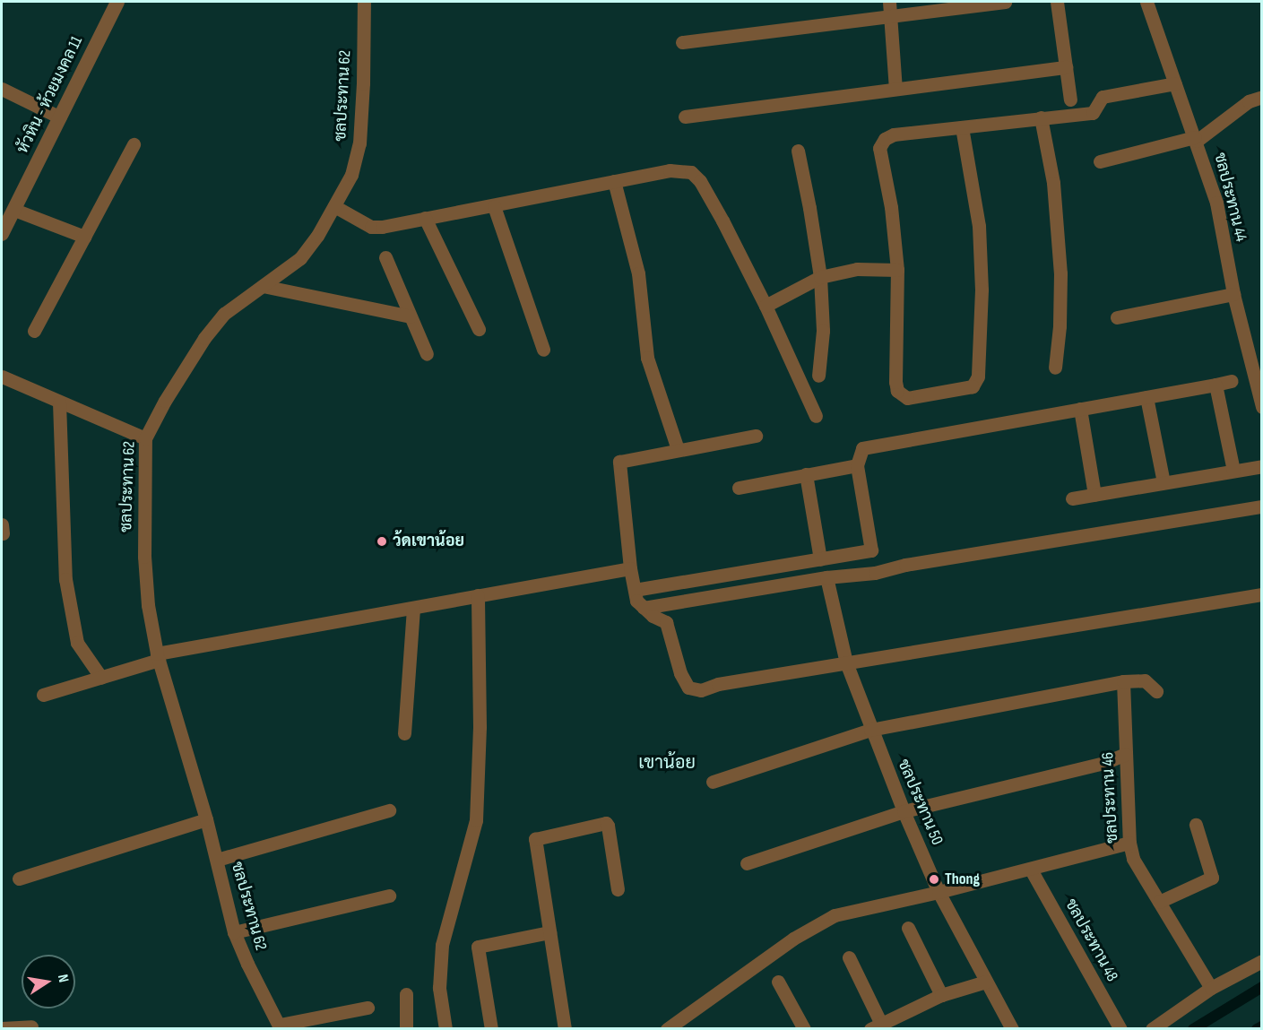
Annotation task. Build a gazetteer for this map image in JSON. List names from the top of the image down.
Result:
{
  "streets": {
    "street": [
      "หัวหิน - ห้วยมงคล 11",
      "ชลประทาน 62",
      "ชลประทาน 44",
      "ชลประทาน 46",
      "ชลประทาน 50",
      "ชลประทาน 48"
    ]
  },
  "districts": ["เขาน้อย"],
  "places": ["ว้ดเขาน้อย", "Thong"],
  "north": "right"
}
